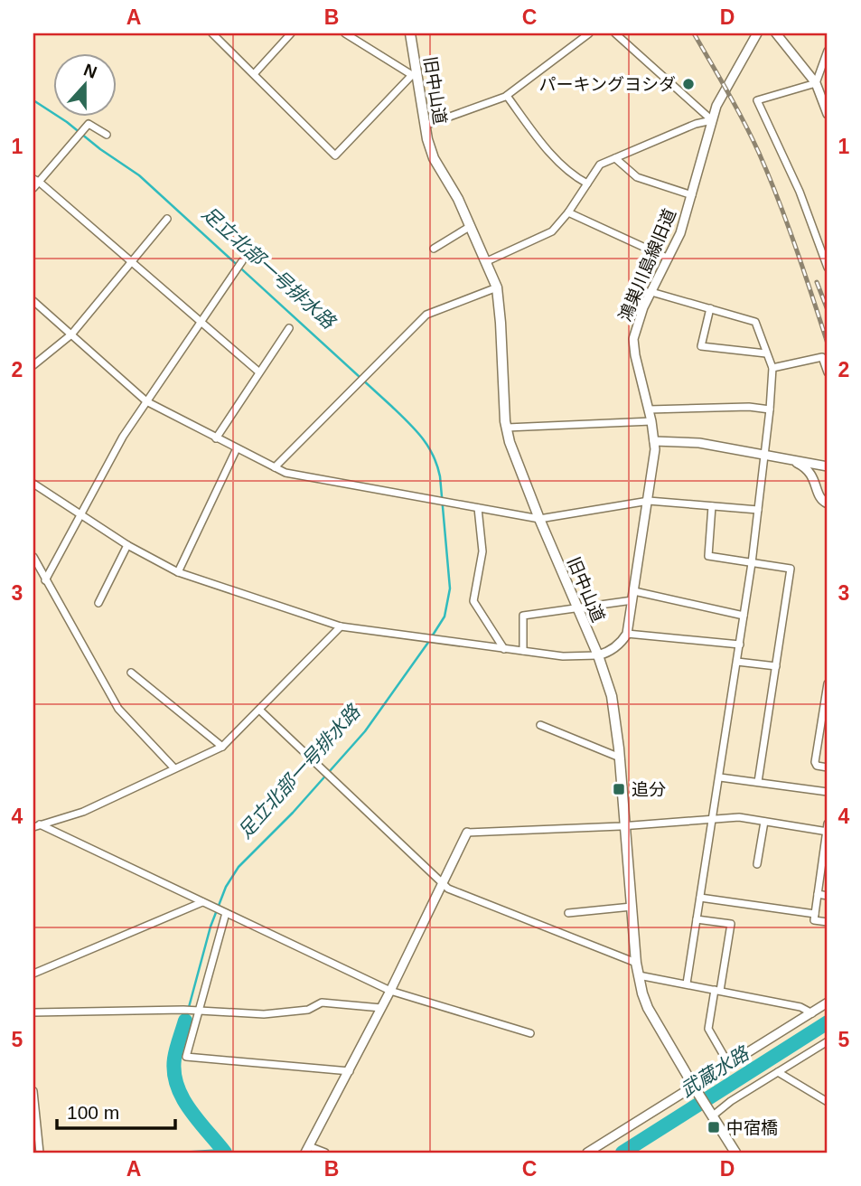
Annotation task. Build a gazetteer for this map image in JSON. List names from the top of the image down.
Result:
{
  "streets": {
    "main road": ["旧中山道"],
    "street": ["鴻巣川島線旧道"]
  },
  "water": ["足立北部一号排水路", "武蔵水路"],
  "places": {
    "other": ["パーキングヨシダ"],
    "transit": ["追分", "中宿橋"]
  },
  "scale_bar": "100 m",
  "north": "top",
  "grid": {
    "columns": [
      "A",
      "B",
      "C",
      "D"
    ],
    "rows": [
      "1",
      "2",
      "3",
      "4",
      "5"
    ]
  }
}
